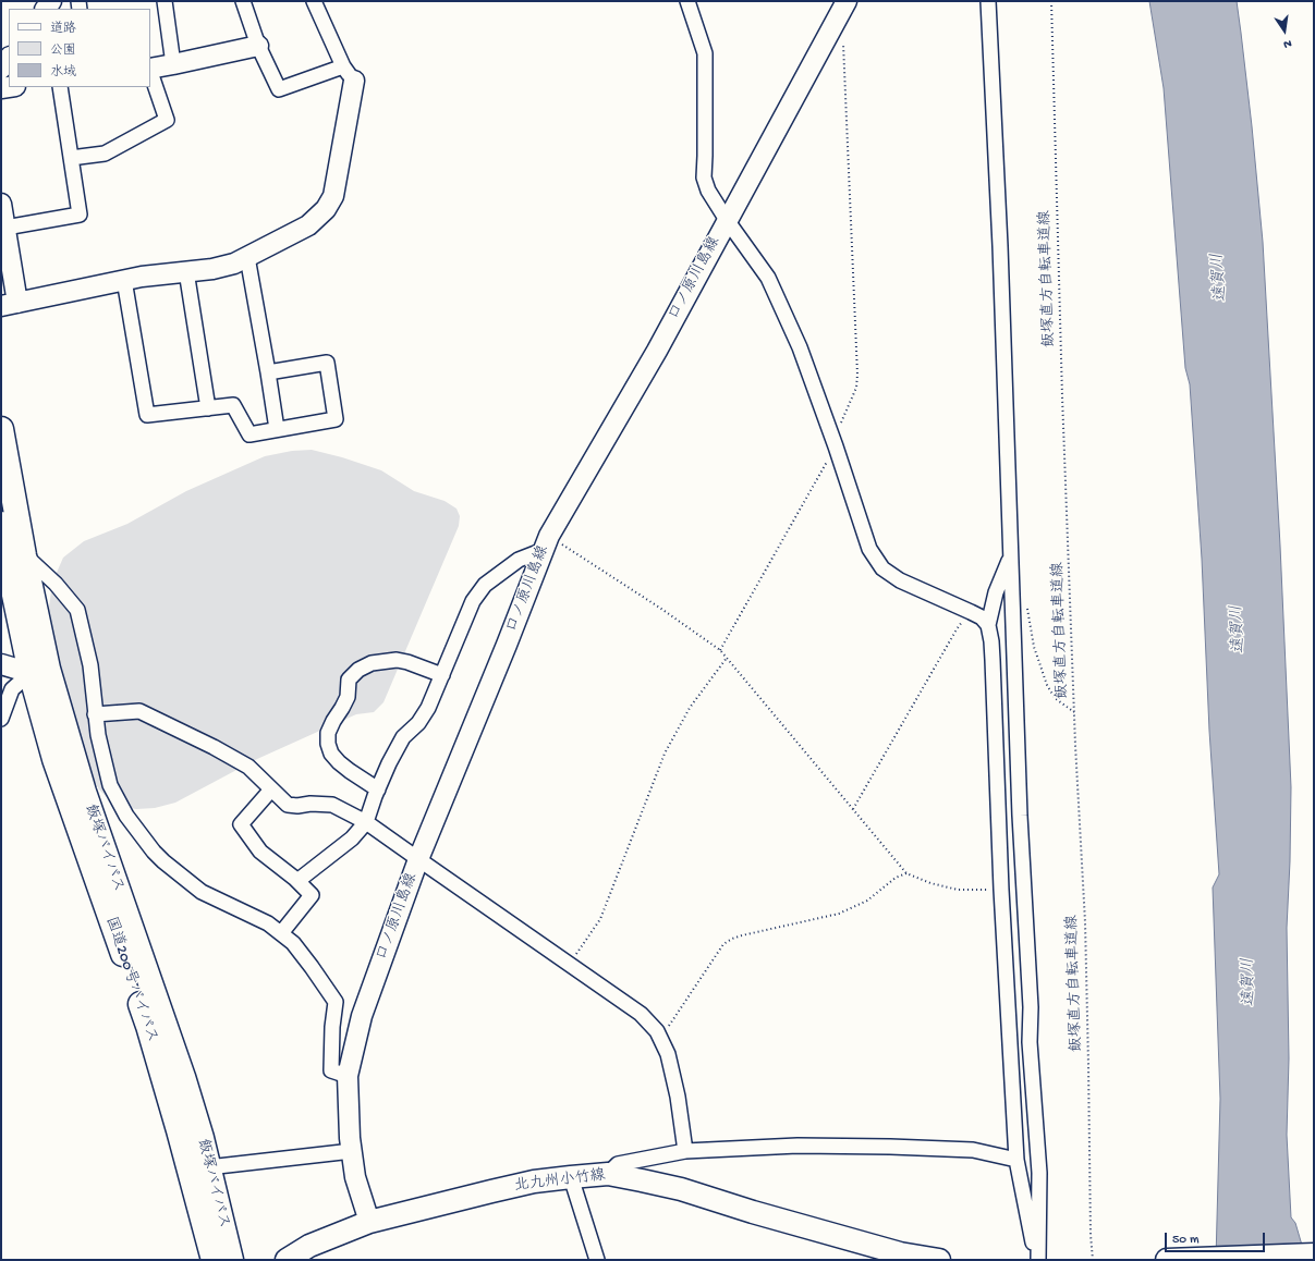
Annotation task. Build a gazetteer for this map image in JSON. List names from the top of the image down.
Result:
{
  "streets": {
    "highway": ["飯塚バイパス", "国道200号バイパス"],
    "main road": ["口ノ原川島線", "北九州小竹線"],
    "path": ["飯塚直方自転車道線"]
  },
  "crossings": [
    ["口ノ原川島線", "北九州小竹線"],
    ["飯塚バイパス", "国道200号バイパス"]
  ],
  "water": ["遠賀川"],
  "legend": ["道路", "公園", "水域"],
  "scale_bar": "50 m",
  "north": "bottom"
}
